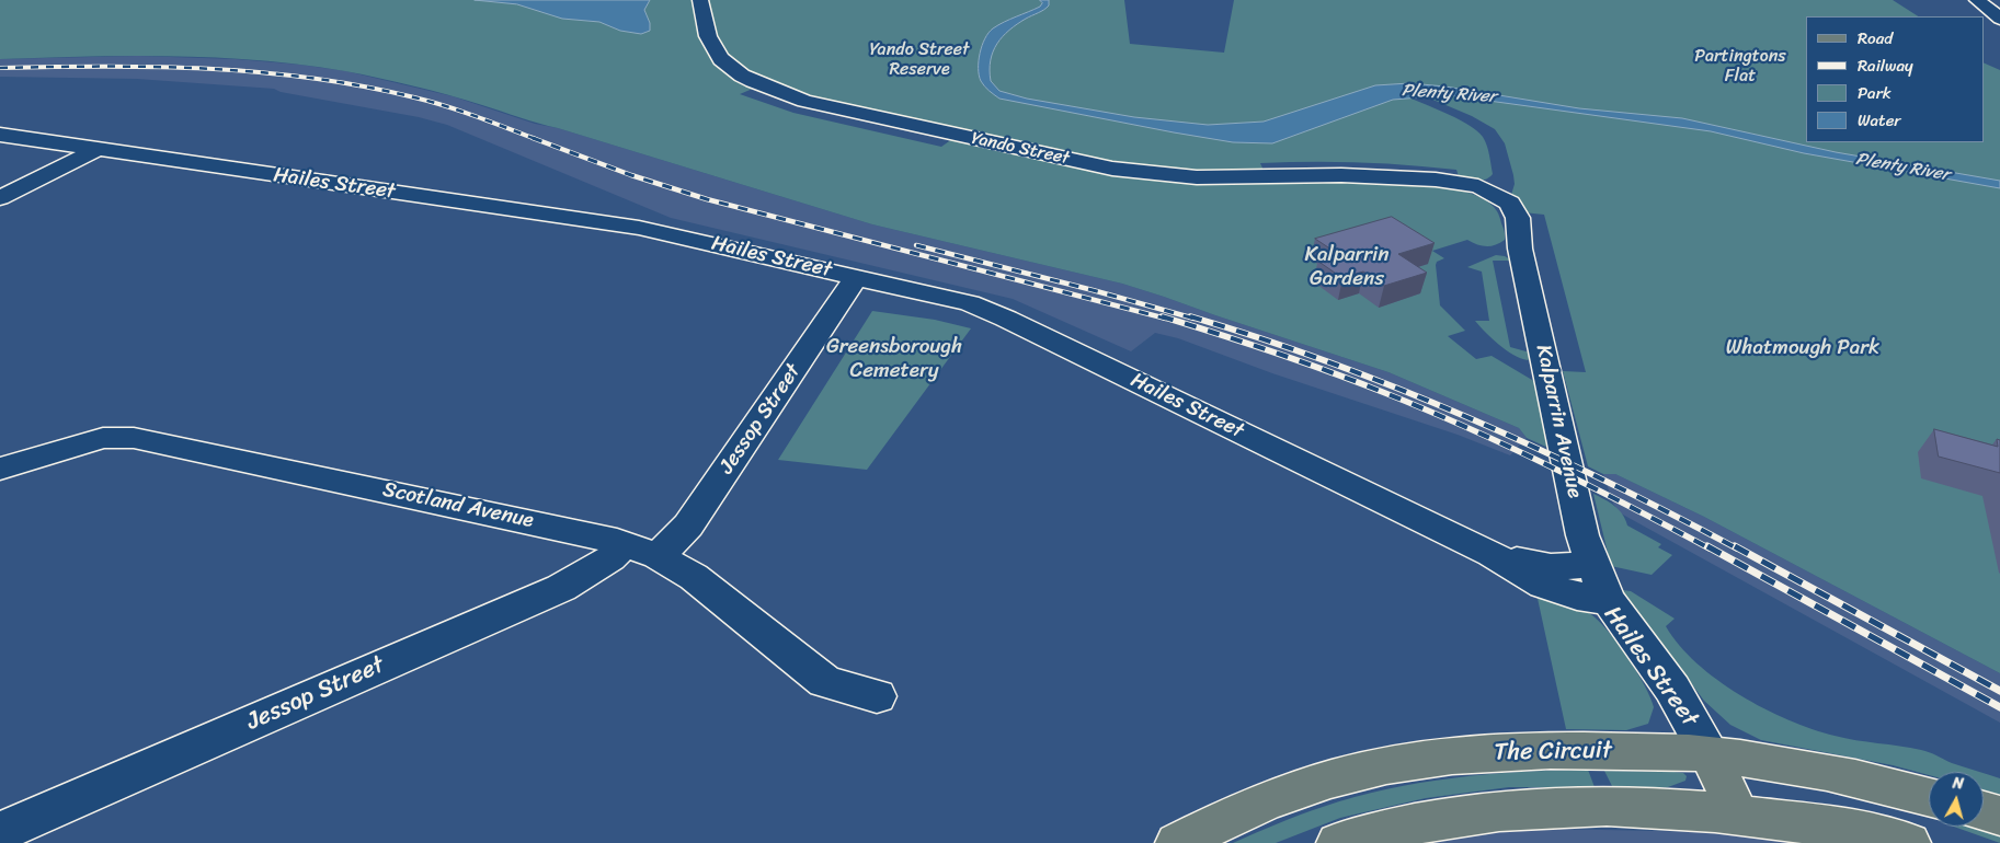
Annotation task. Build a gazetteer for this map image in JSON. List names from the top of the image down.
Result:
{
  "streets": {
    "main road": ["The Circuit"],
    "street": [
      "Yando Street",
      "Hailes Street",
      "Jessop Street",
      "Kalparrin Avenue",
      "Scotland Avenue"
    ]
  },
  "crossings": [
    ["Yando Street", "Kalparrin Avenue"],
    ["Hailes Street", "Jessop Street"],
    ["Hailes Street", "Kalparrin Avenue"],
    ["Hailes Street", "The Circuit"],
    ["Jessop Street", "Scotland Avenue"]
  ],
  "water": ["Plenty River"],
  "parks": [
    "Yando Street Reserve",
    "Partingtons Flat",
    "Kalparrin Gardens",
    "Greensborough Cemetery",
    "Whatmough Park"
  ],
  "legend": [
    "Road",
    "Railway",
    "Park",
    "Water"
  ],
  "north": "top"
}
